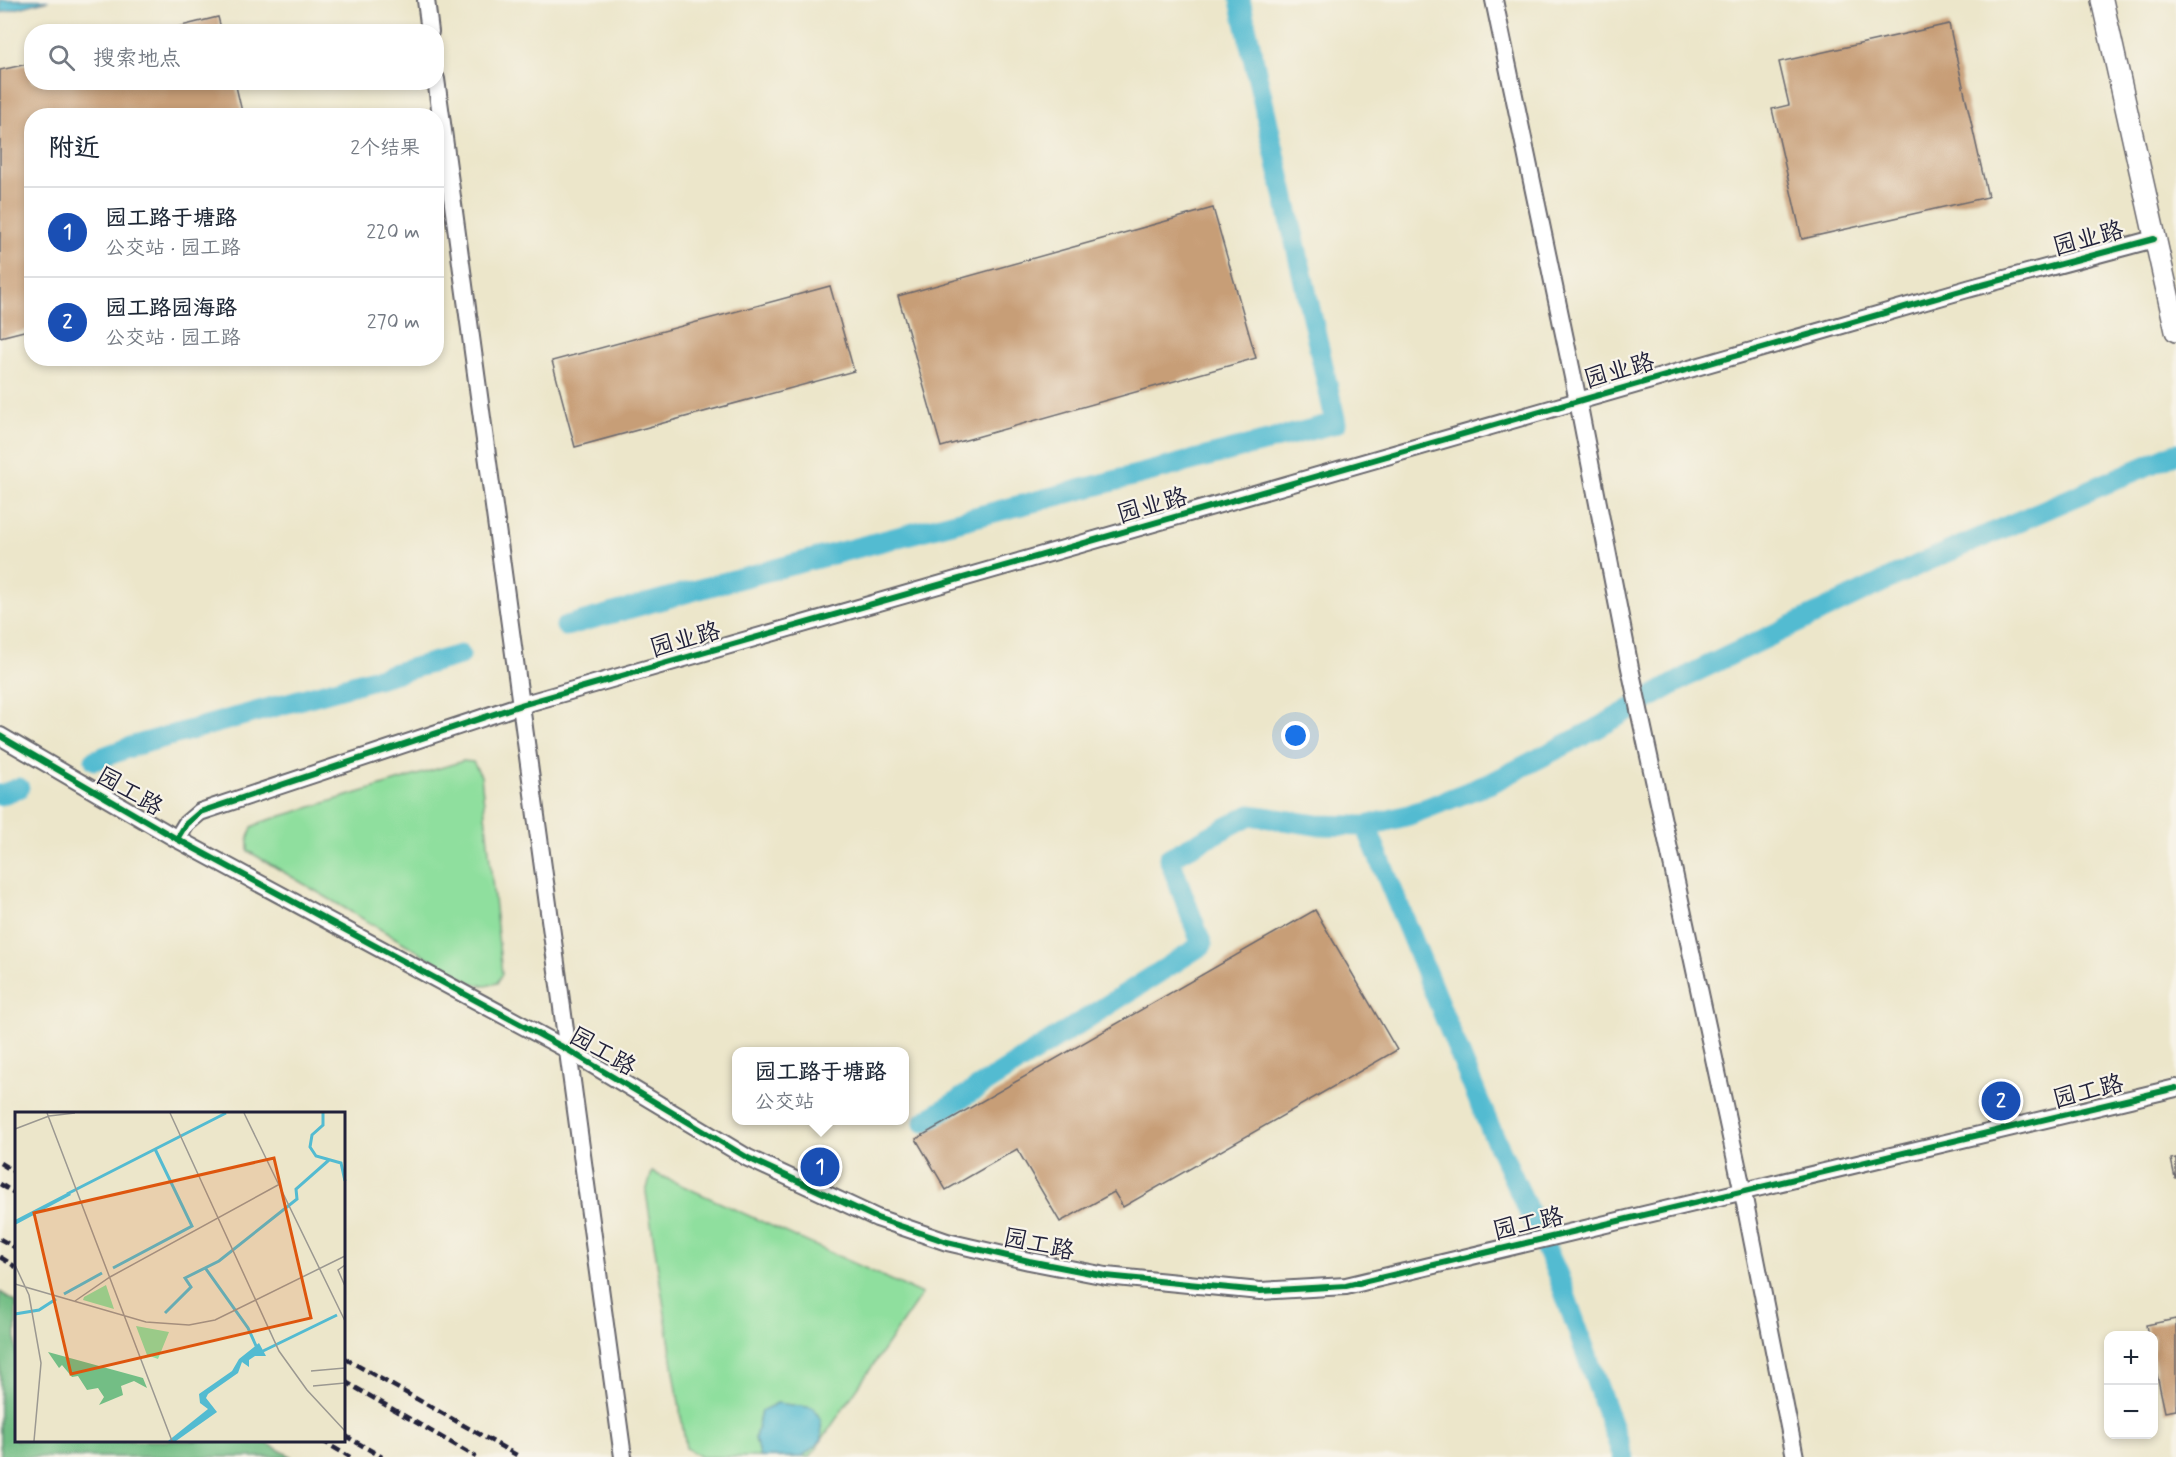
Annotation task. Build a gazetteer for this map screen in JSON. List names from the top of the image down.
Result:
{
  "streets": {
    "street": ["园业路", "园工路"]
  },
  "crossings": [
    ["园业路", "园工路"]
  ],
  "page": {
    "search": "搜索地点",
    "heading": ["附近", "2个结果"],
    "list": [
      {
        "mark": "1",
        "name": "园工路于塘路",
        "note": "公交站 · 园工路",
        "value": "220 m"
      },
      {
        "mark": "2",
        "name": "园工路园海路",
        "note": "公交站 · 园工路",
        "value": "270 m"
      }
    ],
    "popup": ["园工路于塘路", "公交站"],
    "pins": ["2", "1"],
    "map_buttons": ["+", "−"]
  }
}
